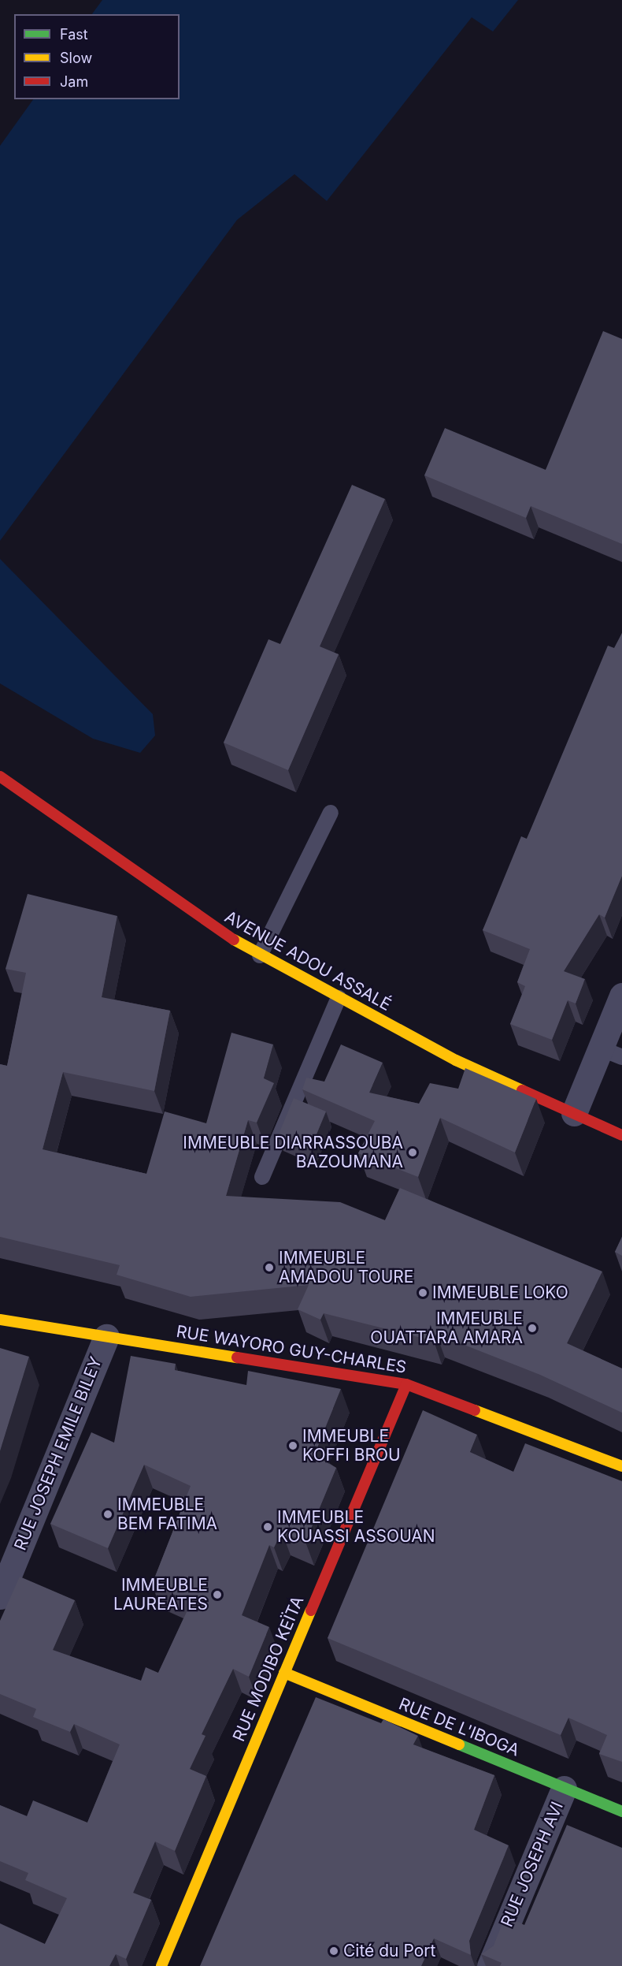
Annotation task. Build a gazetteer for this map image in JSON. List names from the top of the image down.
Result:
{
  "streets": {
    "street": [
      "AVENUE ADOU ASSALÉ",
      "RUE WAYORO GUY-CHARLES",
      "RUE JOSEPH EMILE BILEY",
      "RUE MODIBO KEÏTA",
      "RUE DE L'IBOGA",
      "RUE JOSEPH AVI"
    ]
  },
  "crossings": [
    ["RUE WAYORO GUY-CHARLES", "RUE JOSEPH EMILE BILEY"],
    ["RUE WAYORO GUY-CHARLES", "RUE MODIBO KEÏTA"],
    ["RUE MODIBO KEÏTA", "RUE DE L'IBOGA"],
    ["RUE DE L'IBOGA", "RUE JOSEPH AVI"]
  ],
  "places": [
    "IMMEUBLE DIARRASSOUBA BAZOUMANA",
    "IMMEUBLE AMADOU TOURE",
    "IMMEUBLE LOKO",
    "IMMEUBLE OUATTARA AMARA",
    "IMMEUBLE KOFFI BROU",
    "IMMEUBLE BEM FATIMA",
    "IMMEUBLE KOUASSI ASSOUAN",
    "IMMEUBLE LAUREATES",
    "Cité du Port"
  ],
  "legend": ["Fast", "Slow", "Jam"]
}
